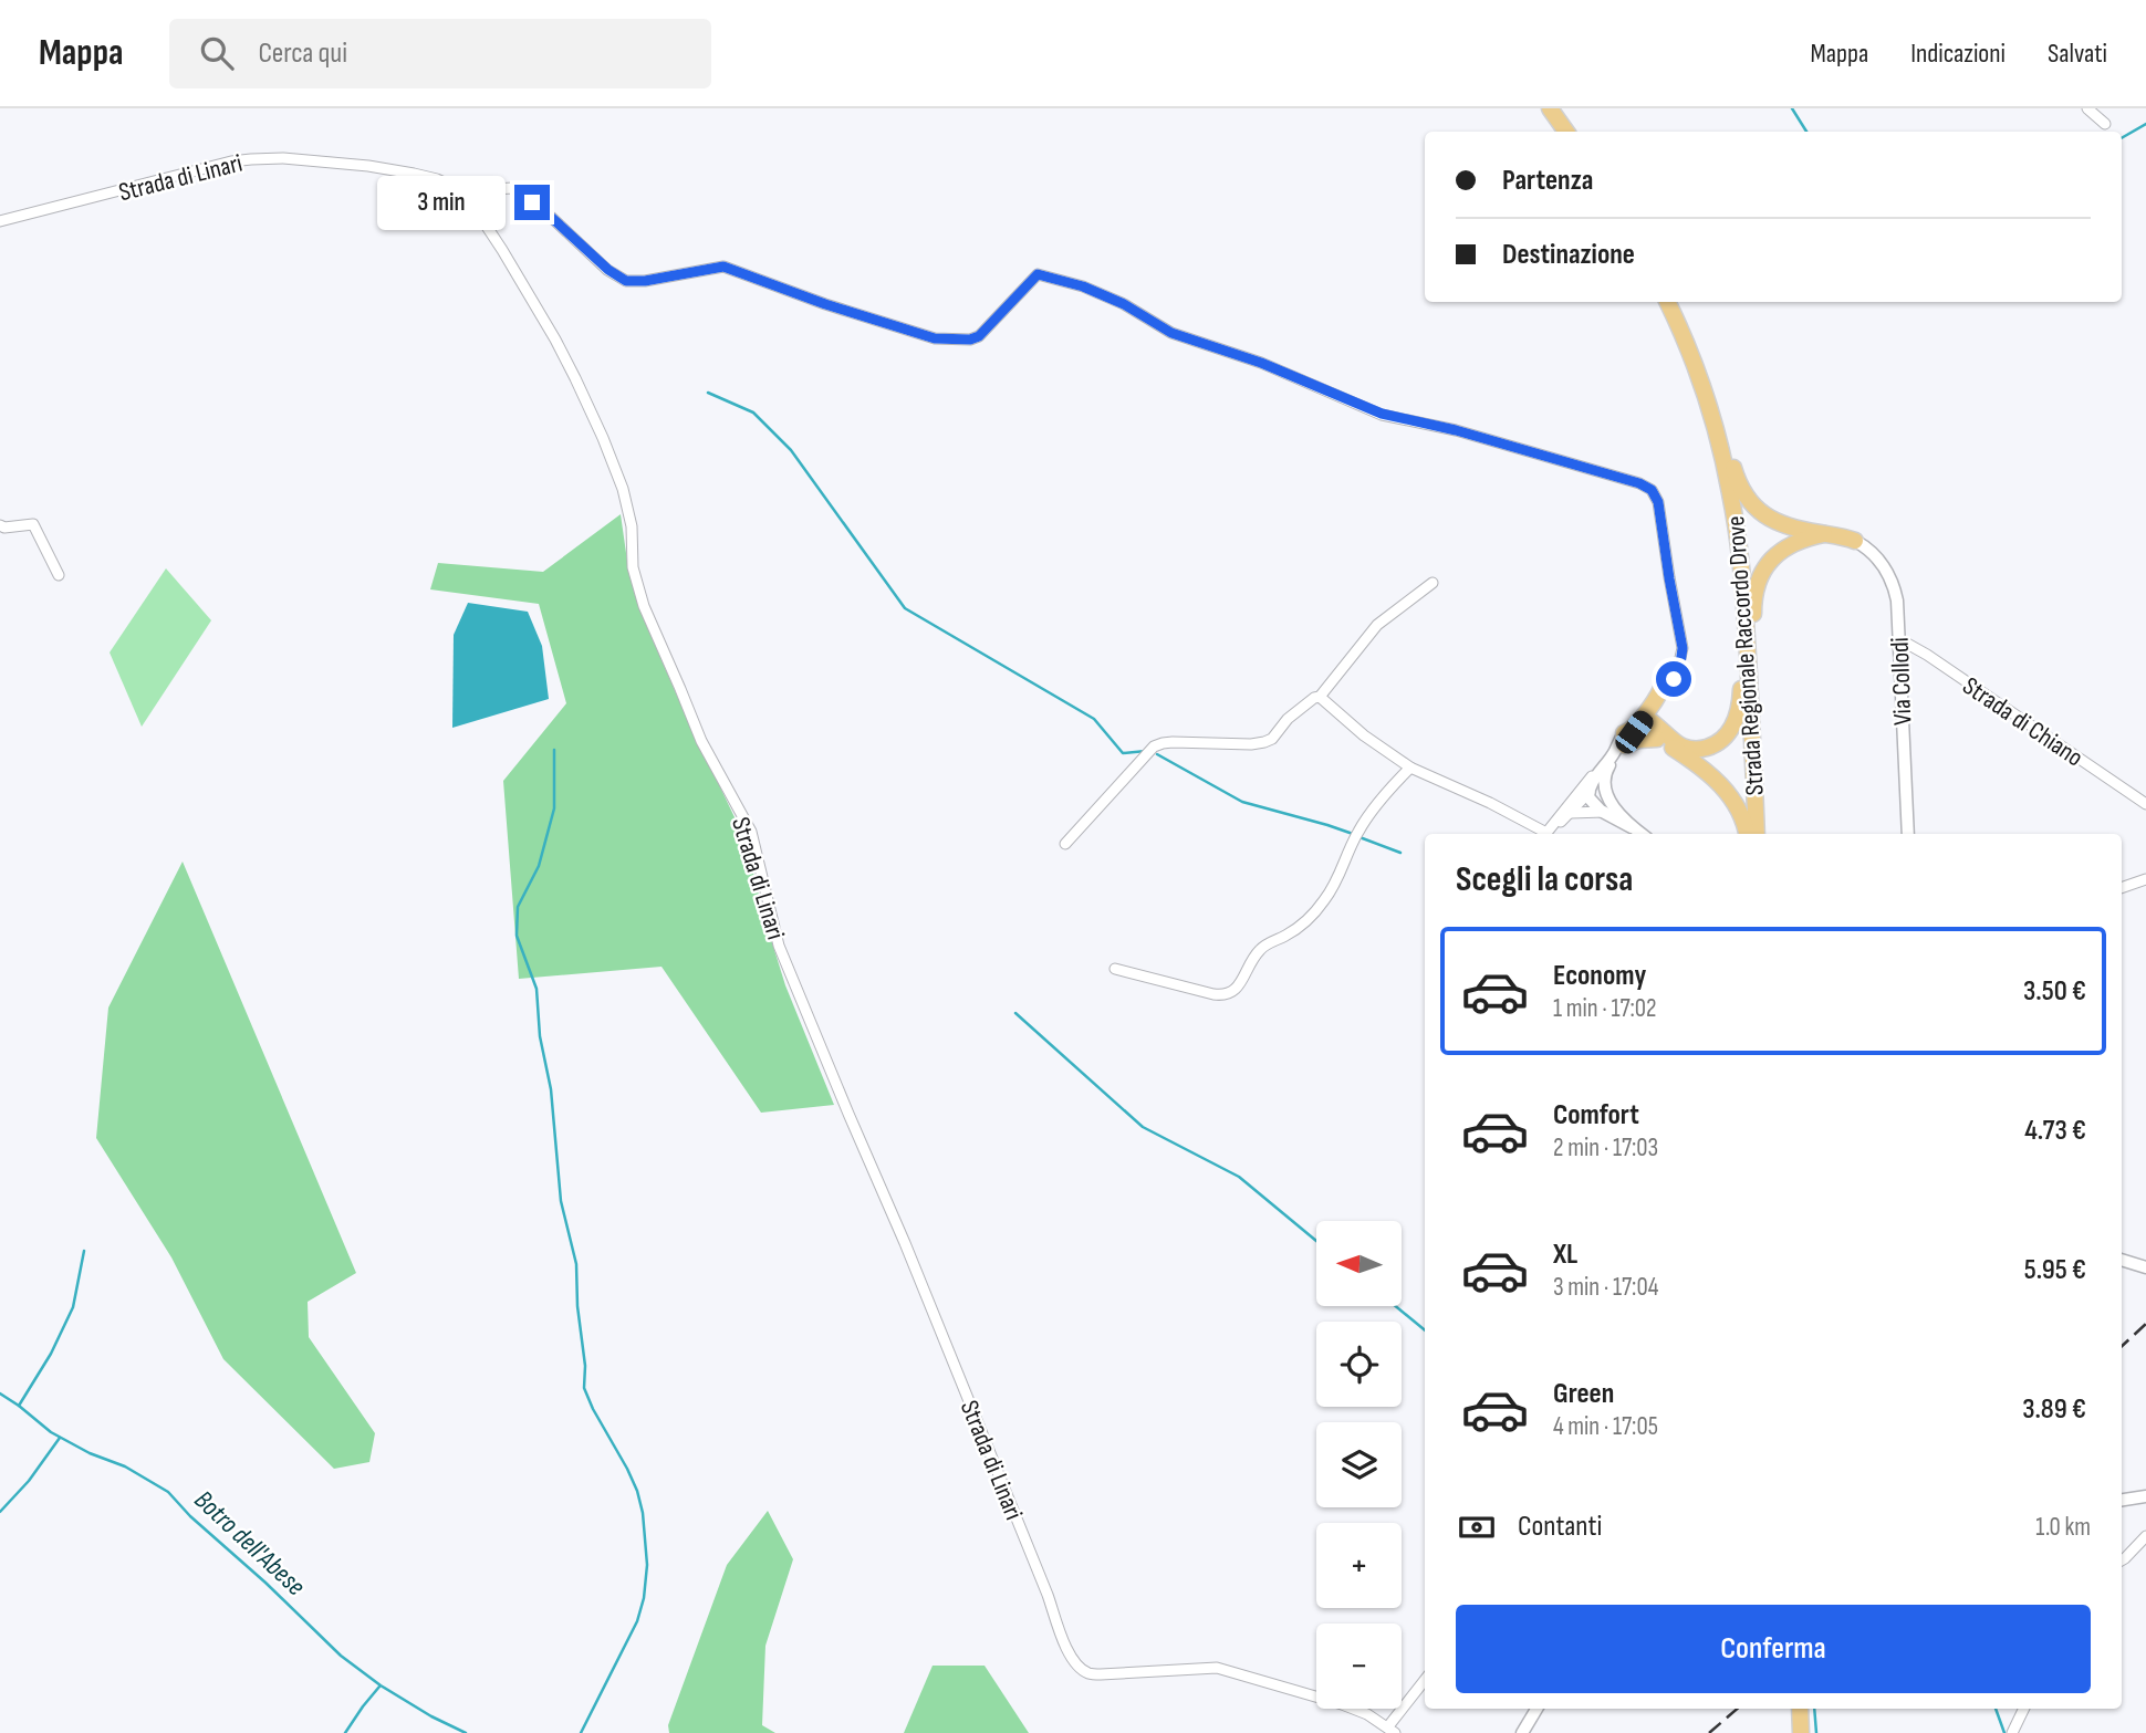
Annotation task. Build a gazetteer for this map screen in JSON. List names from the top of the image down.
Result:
{
  "streets": {
    "main road": ["Strada Regionale Raccordo Drove"],
    "street": ["Strada di Linari", "Via Collodi", "Strada di Chiano"]
  },
  "crossings": [
    ["Via Collodi", "Strada di Chiano"]
  ],
  "water": ["Botro dell'Abese"],
  "north": "left",
  "page": {
    "header": "Mappa",
    "search": "Cerca qui",
    "nav": ["Mappa", "Indicazioni", "Salvati"],
    "banner": ["Partenza", "Destinazione"],
    "bubble": "3 min",
    "heading": "Scegli la corsa",
    "list": [
      {
        "name": "Economy",
        "note": "1 min · 17:02",
        "value": "3.50 €"
      },
      {
        "name": "Comfort",
        "note": "2 min · 17:03",
        "value": "4.73 €"
      },
      {
        "name": "XL",
        "note": "3 min · 17:04",
        "value": "5.95 €"
      },
      {
        "name": "Green",
        "note": "4 min · 17:05",
        "value": "3.89 €"
      }
    ],
    "map_buttons": ["+", "−"],
    "pay": ["Contanti", "1.0 km"],
    "buttons": "Conferma"
  }
}
